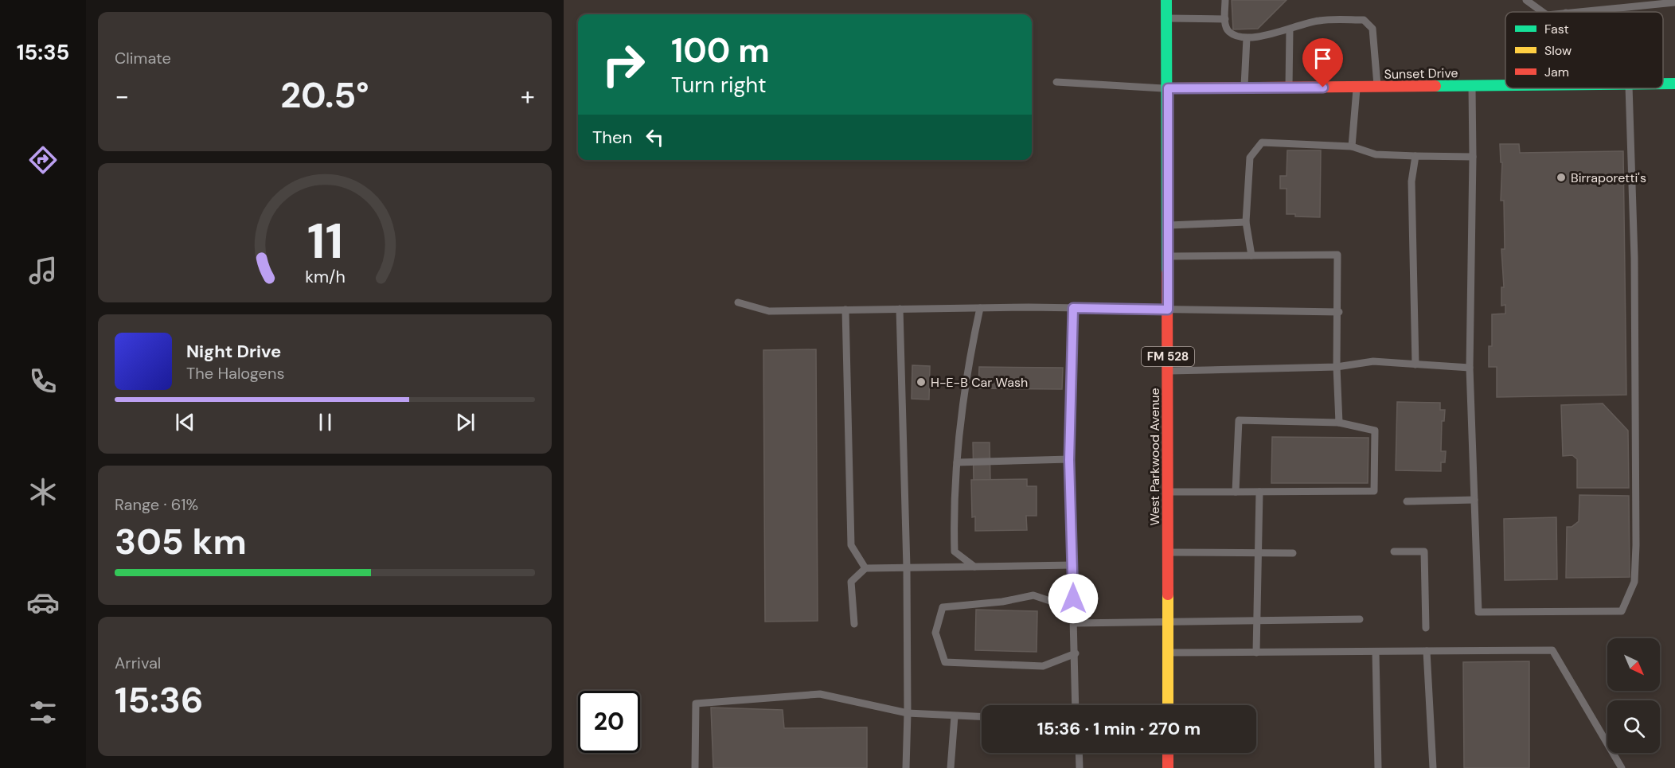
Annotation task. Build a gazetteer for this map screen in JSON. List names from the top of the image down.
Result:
{
  "streets": {
    "main road": ["Sunset Drive", "FM 528", "West Parkwood Avenue"]
  },
  "crossings": [
    ["Sunset Drive", "West Parkwood Avenue"]
  ],
  "places": ["Birraporetti's", "H-E-B Car Wash"],
  "legend": ["Fast", "Slow", "Jam"],
  "north": "bottom right",
  "page": {
    "tabs": "15:35",
    "tile": [
      "Climate",
      ["Range · 61%", "305 km"],
      ["Arrival", "15:36"]
    ],
    "turn": ["100 m", "Turn right"],
    "heat": ["−", "20.5°", "+"],
    "then": "Then",
    "song": ["Night Drive", "The Halogens"],
    "limit": "20",
    "trip": "15:36 · 1 min · 270 m",
    "gauge": ["11", "km/h"]
  }
}
